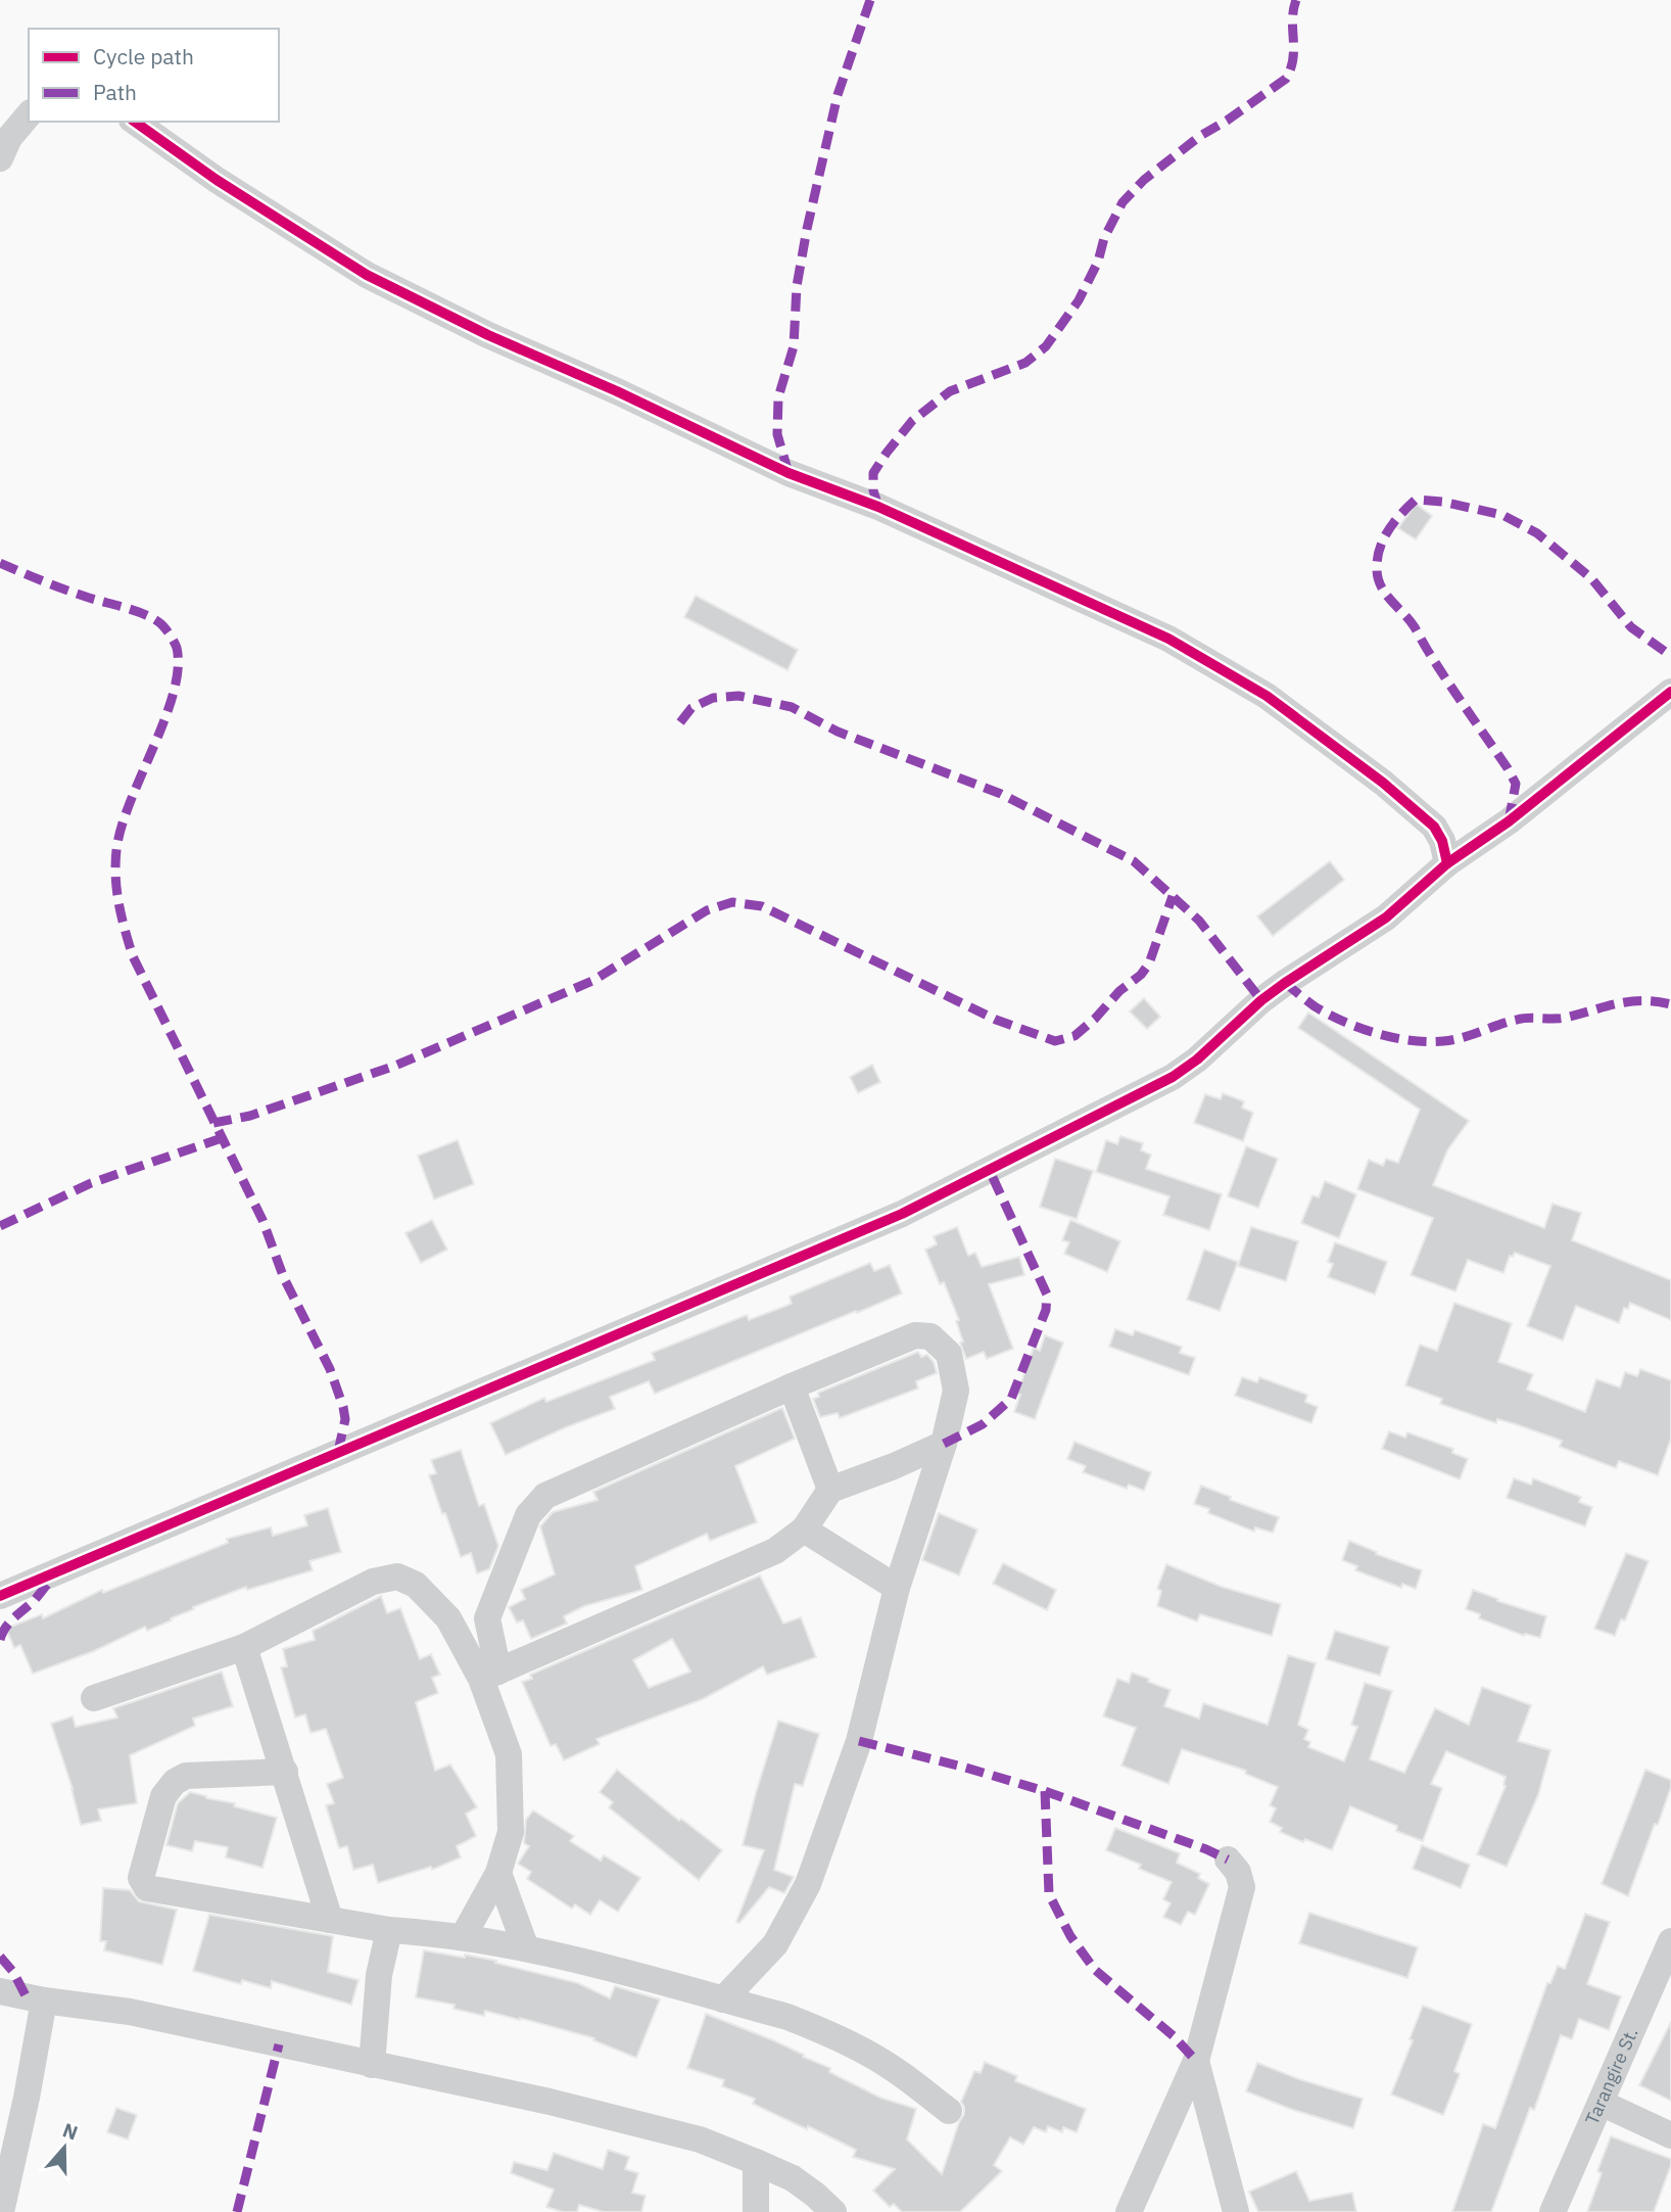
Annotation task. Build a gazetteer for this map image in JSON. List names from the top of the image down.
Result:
{
  "streets": {
    "street": ["Tarangire St."]
  },
  "legend": ["Cycle path", "Path"],
  "north": "top"
}
